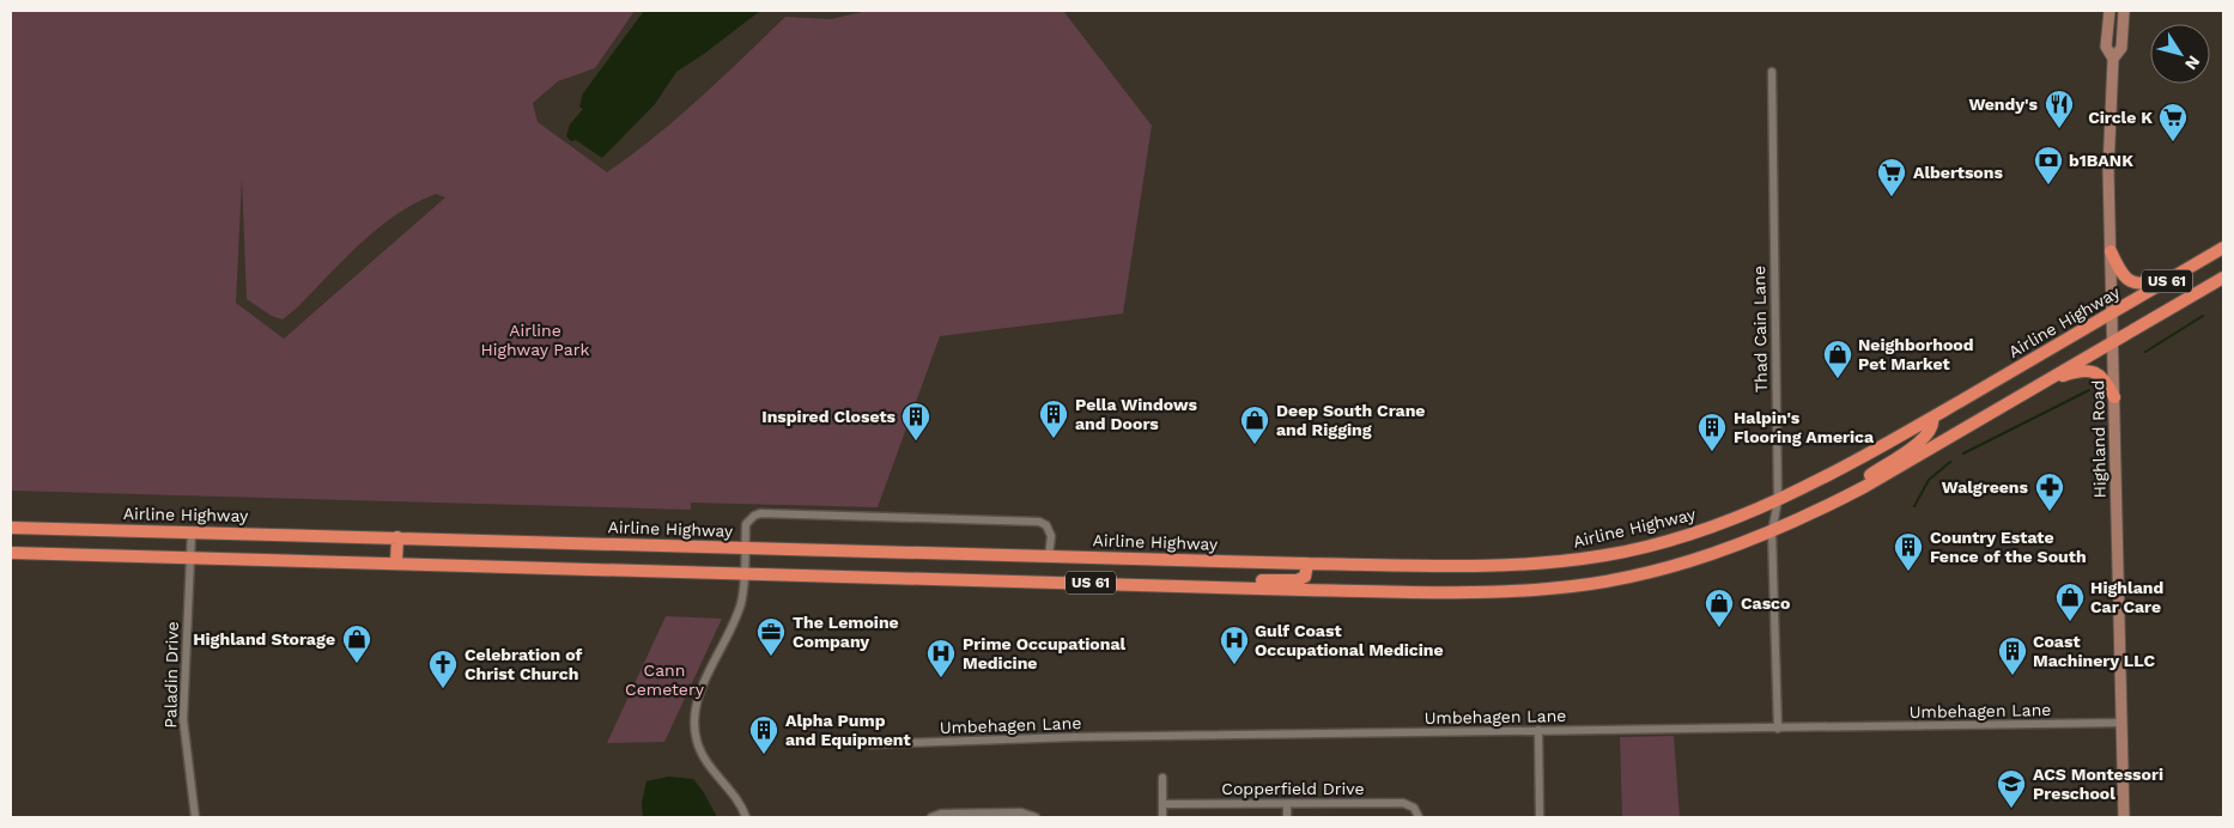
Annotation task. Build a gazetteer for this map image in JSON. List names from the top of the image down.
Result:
{
  "streets": {
    "highway": ["US 61", "Airline Highway"],
    "main road": ["Highland Road"],
    "street": [
      "Thad Cain Lane",
      "Paladin Drive",
      "Umbehagen Lane",
      "Copperfield Drive"
    ]
  },
  "crossings": [
    ["US 61", "Thad Cain Lane"],
    ["US 61", "Highland Road"],
    ["US 61", "Paladin Drive"],
    ["Airline Highway", "Thad Cain Lane"],
    ["Airline Highway", "Highland Road"],
    ["Airline Highway", "Paladin Drive"],
    ["Thad Cain Lane", "Umbehagen Lane"],
    ["Highland Road", "Umbehagen Lane"]
  ],
  "parks": ["Airline Highway Park", "Cann Cemetery"],
  "places": {
    "restaurant": ["Wendy's"],
    "supermarket": ["Circle K", "Albertsons"],
    "bank": ["b1BANK"],
    "shop": [
      "Neighborhood Pet Market",
      "Deep South Crane and Rigging",
      "Highland Car Care",
      "Casco",
      "Highland Storage"
    ],
    "building": [
      "Pella Windows and Doors",
      "Inspired Closets",
      "Halpin's Flooring America",
      "Country Estate Fence of the South",
      "Coast Machinery LLC",
      "Alpha Pump and Equipment"
    ],
    "pharmacy": ["Walgreens"],
    "office": ["The Lemoine Company"],
    "hospital": ["Gulf Coast Occupational Medicine", "Prime Occupational Medicine"],
    "church": ["Celebration of Christ Church"],
    "school or university": ["ACS Montessori Preschool"]
  },
  "north": "bottom right"
}
